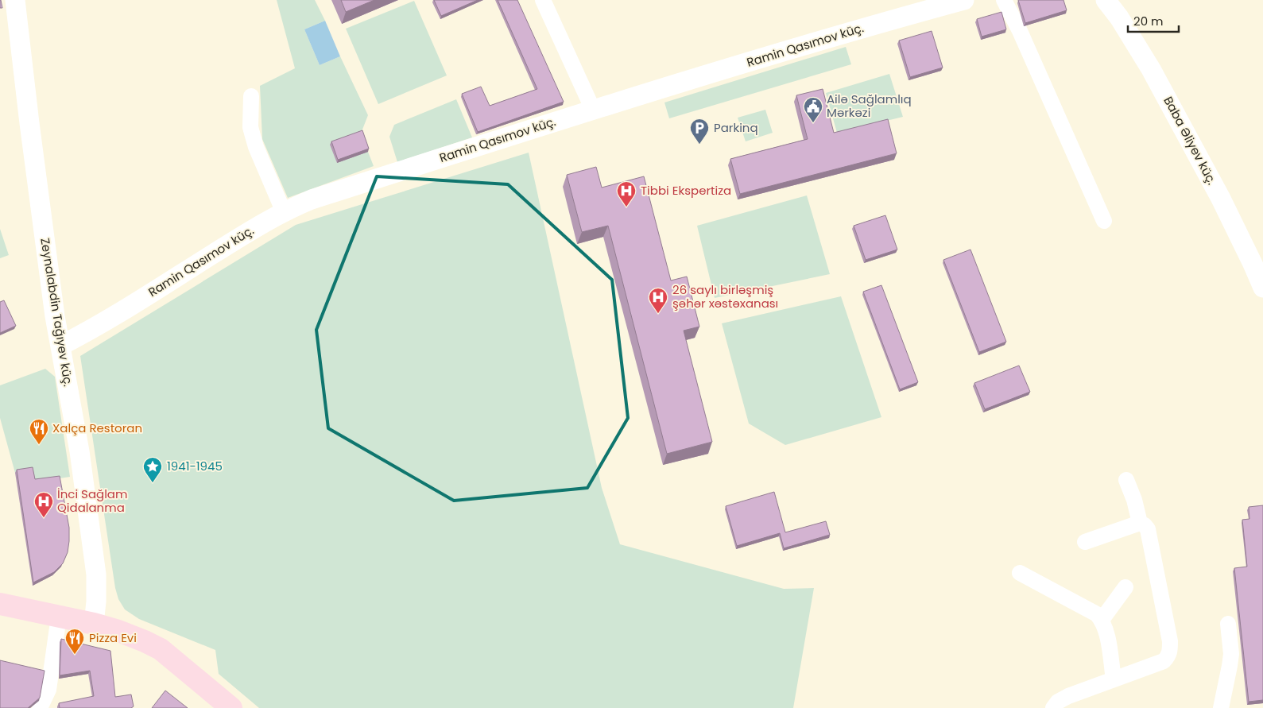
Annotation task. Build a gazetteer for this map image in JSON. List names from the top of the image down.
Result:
{
  "streets": {
    "street": ["Ramin Qasımov küç.", "Baba Əliyev küç.", "Zeynalabdin Tağıyev küç."]
  },
  "crossings": [
    ["Ramin Qasımov küç.", "Zeynalabdin Tağıyev küç."]
  ],
  "places": {
    "public building": ["Ailə Sağlamlıq Mərkəzi"],
    "parking": ["Parkinq"],
    "hospital": ["Tibbi Ekspertiza", "26 saylı birləşmiş şəhər xəstəxanası", "İnci Sağlam Qidalanma"],
    "restaurant": ["Xalça Restoran", "Pizza Evi"],
    "place": ["1941-1945"]
  },
  "scale_bar": "20 m"
}
